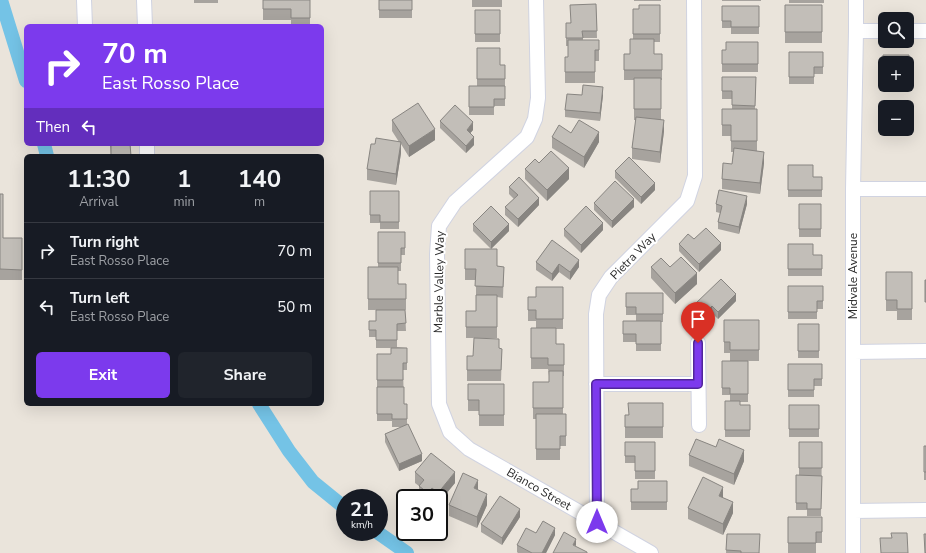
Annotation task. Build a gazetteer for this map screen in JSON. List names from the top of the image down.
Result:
{
  "streets": {
    "street": [
      "Pietra Way",
      "Midvale Avenue",
      "Marble Valley Way",
      "Bianco Street"
    ]
  },
  "crossings": [
    ["Pietra Way", "Bianco Street"],
    ["Marble Valley Way", "Bianco Street"]
  ],
  "page": {
    "map_buttons": ["+", "−"],
    "turn": ["70 m", "East Rosso Place"],
    "then": "Then",
    "eta": [
      "11:30",
      "Arrival",
      "1",
      "min",
      "140",
      "m"
    ],
    "list": [
      {
        "name": "Turn right",
        "note": "East Rosso Place",
        "value": "70 m"
      },
      {
        "name": "Turn left",
        "note": "East Rosso Place",
        "value": "50 m"
      }
    ],
    "buttons": ["Exit", "Share"],
    "speed": "21 km/h",
    "limit": "30"
  }
}
